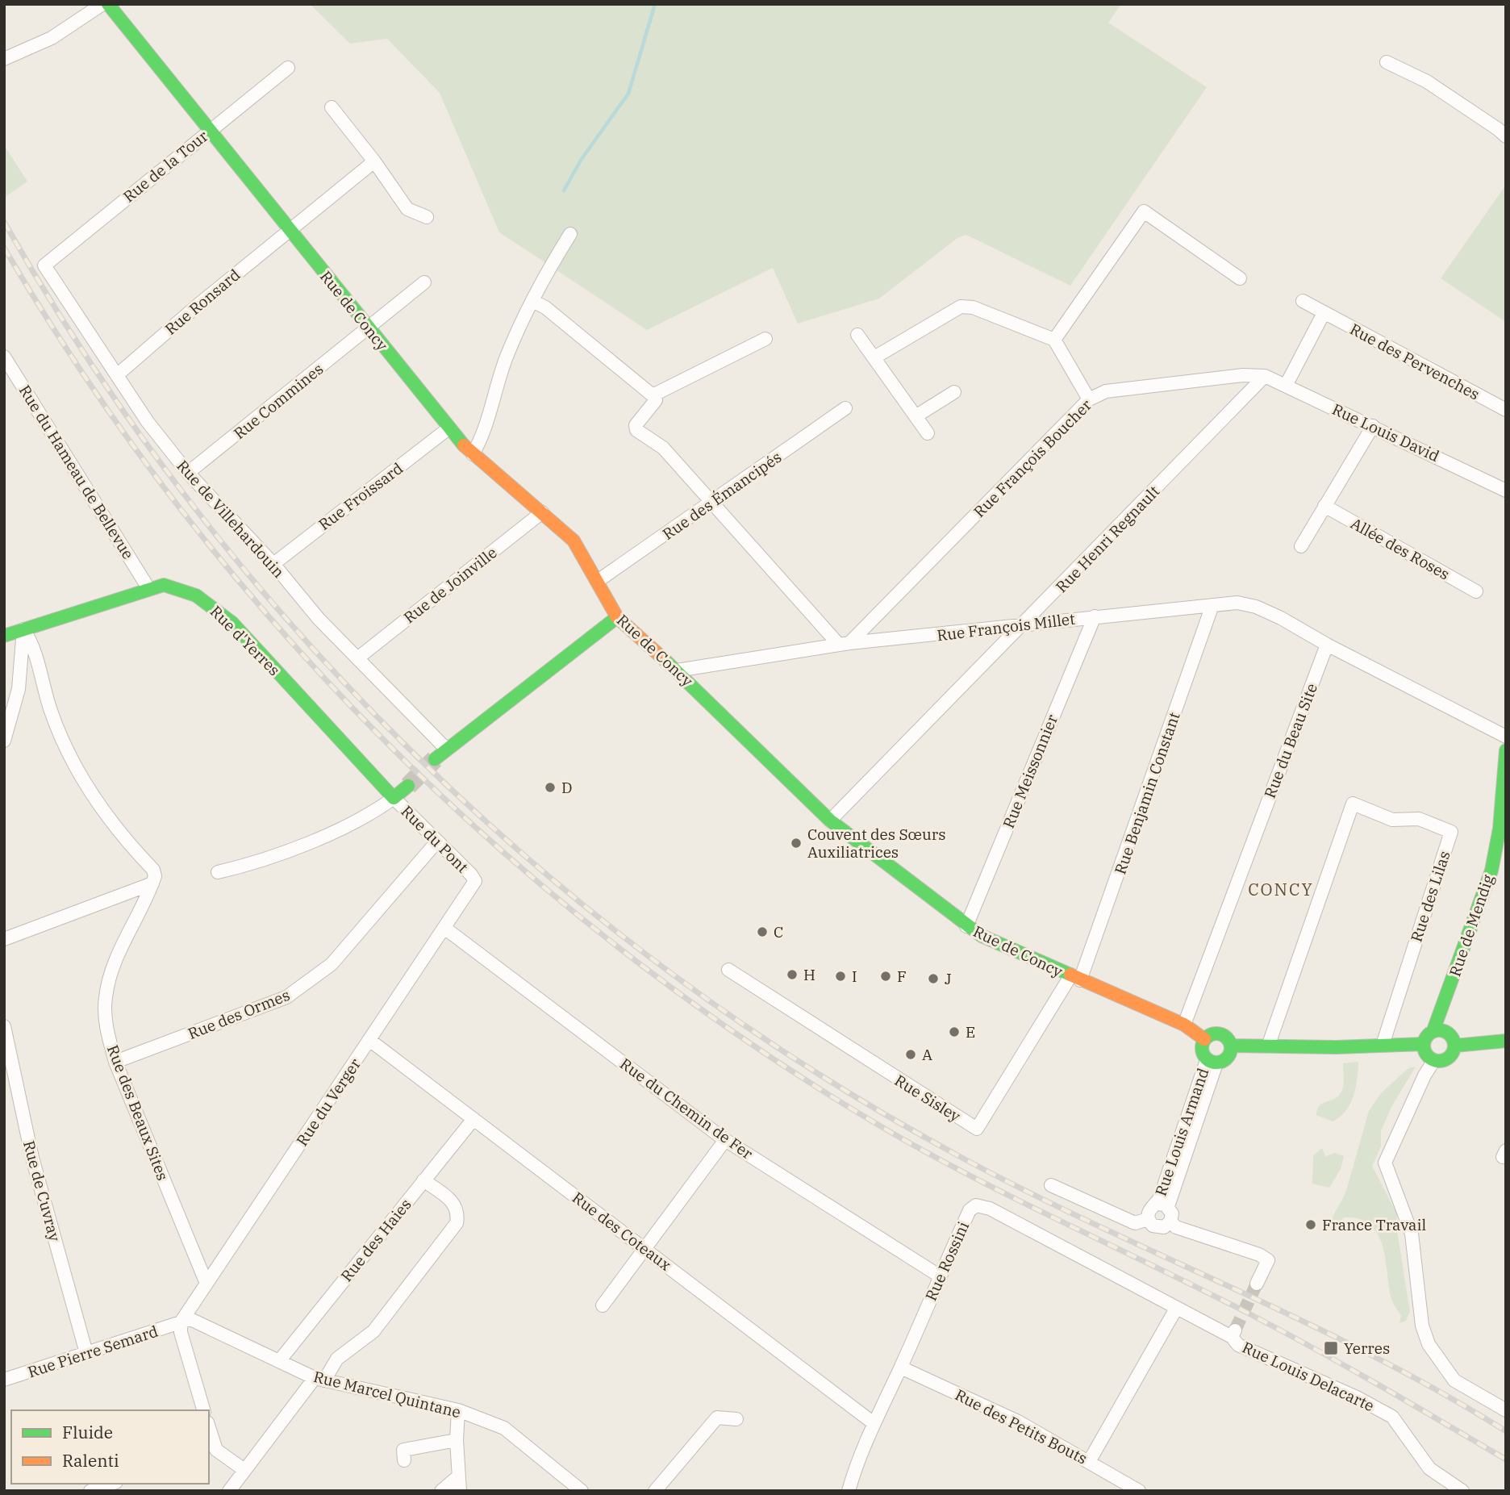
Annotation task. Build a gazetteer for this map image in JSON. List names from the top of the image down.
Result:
{
  "streets": {
    "street": [
      "Rue de la Tour",
      "Rue Ronsard",
      "Rue de Concy",
      "Rue des Pervenches",
      "Rue Commines",
      "Rue Louis David",
      "Rue François Boucher",
      "Rue du Hameau de Bellevue",
      "Rue des Émancipés",
      "Rue Froissard",
      "Rue de Villehardouin",
      "Rue Henri Regnault",
      "Allée des Roses",
      "Rue de Joinville",
      "Rue François Millet",
      "Rue d'Yerres",
      "Rue du Beau Site",
      "Rue Meissonnier",
      "Rue Benjamin Constant",
      "Rue du Pont",
      "Rue des Lilas",
      "Rue de Mendig",
      "Rue des Ormes",
      "Rue Sisley",
      "Rue du Verger",
      "Rue du Chemin de Fer",
      "Rue des Beaux Sites",
      "Rue Louis Armand",
      "Rue de Cuvray",
      "Rue des Coteaux",
      "Rue des Haies",
      "Rue Rossini",
      "Rue Pierre Semard",
      "Rue Louis Delacarte",
      "Rue Marcel Quintane",
      "Rue des Petits Bouts"
    ]
  },
  "crossings": [
    ["Rue de la Tour", "Rue de Concy"],
    ["Rue de la Tour", "Rue de Villehardouin"],
    ["Rue Ronsard", "Rue de Concy"],
    ["Rue Ronsard", "Rue de Villehardouin"],
    ["Rue de Concy", "Rue Commines"],
    ["Rue de Concy", "Rue des Émancipés"],
    ["Rue de Concy", "Rue Froissard"],
    ["Rue de Concy", "Rue Henri Regnault"],
    ["Rue de Concy", "Rue de Joinville"],
    ["Rue de Concy", "Rue François Millet"],
    ["Rue de Concy", "Rue du Beau Site"],
    ["Rue de Concy", "Rue Meissonnier"],
    ["Rue de Concy", "Rue Benjamin Constant"],
    ["Rue de Concy", "Rue des Lilas"],
    ["Rue de Concy", "Rue de Mendig"],
    ["Rue de Concy", "Rue Sisley"],
    ["Rue de Concy", "Rue Louis Armand"],
    ["Rue Commines", "Rue de Villehardouin"],
    ["Rue Louis David", "Rue François Boucher"],
    ["Rue Louis David", "Rue Henri Regnault"],
    ["Rue François Boucher", "Rue Henri Regnault"],
    ["Rue François Boucher", "Rue François Millet"],
    ["Rue du Hameau de Bellevue", "Rue d'Yerres"],
    ["Rue Froissard", "Rue de Villehardouin"],
    ["Rue de Villehardouin", "Rue de Joinville"],
    ["Rue Henri Regnault", "Rue François Millet"],
    ["Rue François Millet", "Rue du Beau Site"],
    ["Rue François Millet", "Rue Meissonnier"],
    ["Rue François Millet", "Rue Benjamin Constant"],
    ["Rue d'Yerres", "Rue du Pont"],
    ["Rue Benjamin Constant", "Rue Sisley"],
    ["Rue du Pont", "Rue des Ormes"],
    ["Rue du Pont", "Rue du Verger"],
    ["Rue des Ormes", "Rue des Beaux Sites"],
    ["Rue du Verger", "Rue du Chemin de Fer"],
    ["Rue du Verger", "Rue des Beaux Sites"],
    ["Rue du Verger", "Rue des Coteaux"],
    ["Rue du Verger", "Rue Pierre Semard"],
    ["Rue du Verger", "Rue Marcel Quintane"],
    ["Rue du Chemin de Fer", "Rue Rossini"],
    ["Rue de Cuvray", "Rue Pierre Semard"],
    ["Rue des Coteaux", "Rue des Haies"],
    ["Rue des Coteaux", "Rue Rossini"],
    ["Rue des Haies", "Rue Marcel Quintane"],
    ["Rue Rossini", "Rue Louis Delacarte"],
    ["Rue Rossini", "Rue des Petits Bouts"],
    ["Rue Pierre Semard", "Rue Marcel Quintane"]
  ],
  "districts": ["CONCY"],
  "places": {
    "other": [
      "D",
      "Couvent des Sœurs Auxiliatrices",
      "C",
      "H",
      "I",
      "F",
      "J",
      "E",
      "A",
      "France Travail"
    ],
    "transit": ["Yerres"]
  },
  "legend": ["Fluide", "Ralenti"]
}
